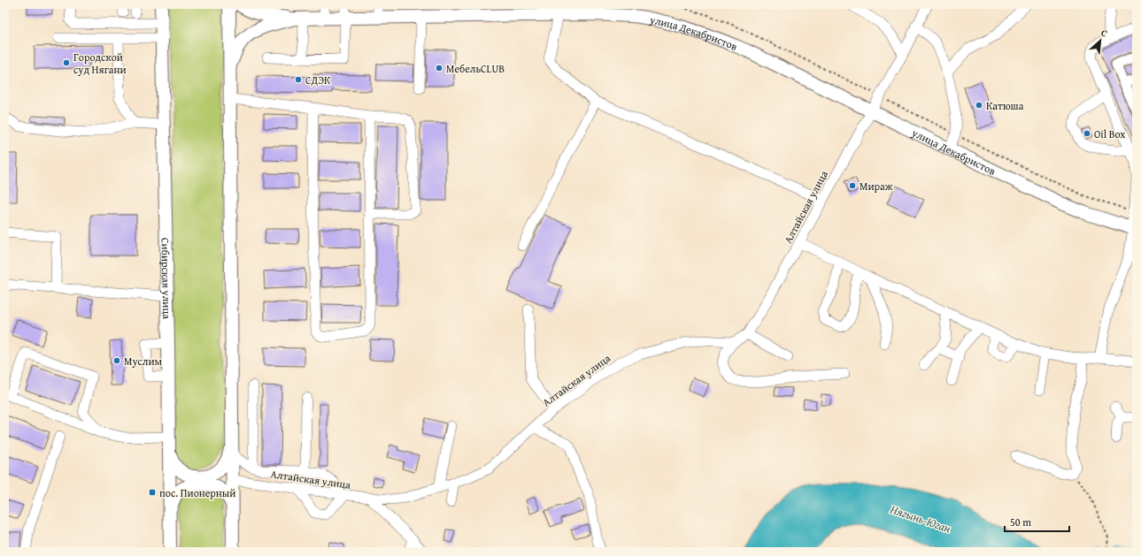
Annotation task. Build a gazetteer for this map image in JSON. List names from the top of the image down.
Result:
{
  "streets": {
    "main road": ["улица Декабристов", "Сибирская улица"],
    "street": ["Алтайская улица"]
  },
  "crossings": [
    ["улица Декабристов", "Алтайская улица"]
  ],
  "water": ["Нягынь-Юган"],
  "places": {
    "other": [
      "Городской суд Нягани",
      "МебельCLUB",
      "СДЭК",
      "Катюша",
      "Oil Box",
      "Мираж",
      "Муслим"
    ],
    "transit": ["пос. Пионерный"]
  },
  "scale_bar": "50 m",
  "north": "top right"
}
